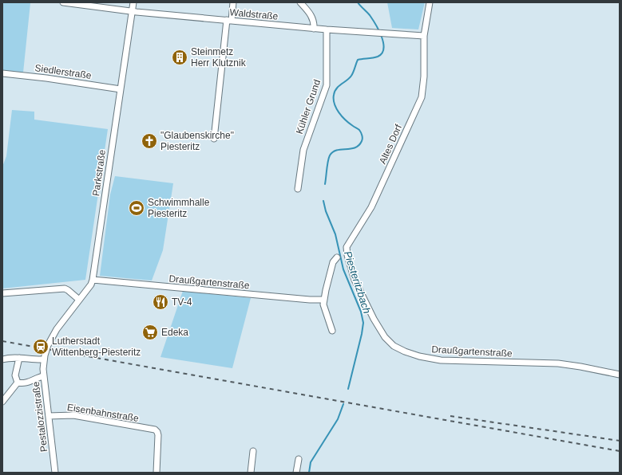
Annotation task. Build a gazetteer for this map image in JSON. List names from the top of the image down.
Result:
{
  "streets": {
    "street": [
      "Waldstraße",
      "Siedlerstraße",
      "Kühler Grund",
      "Altes Dorf",
      "Parkstraße",
      "Draußgartenstraße",
      "Eisenbahnstraße",
      "Pestalozzistraße"
    ]
  },
  "crossings": [
    ["Waldstraße", "Kühler Grund"],
    ["Waldstraße", "Altes Dorf"],
    ["Waldstraße", "Parkstraße"],
    ["Siedlerstraße", "Parkstraße"],
    ["Altes Dorf", "Draußgartenstraße"],
    ["Parkstraße", "Draußgartenstraße"],
    ["Parkstraße", "Pestalozzistraße"],
    ["Eisenbahnstraße", "Pestalozzistraße"]
  ],
  "water": ["Piesteritzbach"],
  "places": {
    "building": ["Steinmetz Herr Klutznik"],
    "church": ["\"Glaubenskirche\" Piesteritz"],
    "sports": ["Schwimmhalle Piesteritz"],
    "restaurant": ["TV-4"],
    "supermarket": ["Edeka"],
    "station": ["Lutherstadt Wittenberg-Piesteritz"]
  }
}
